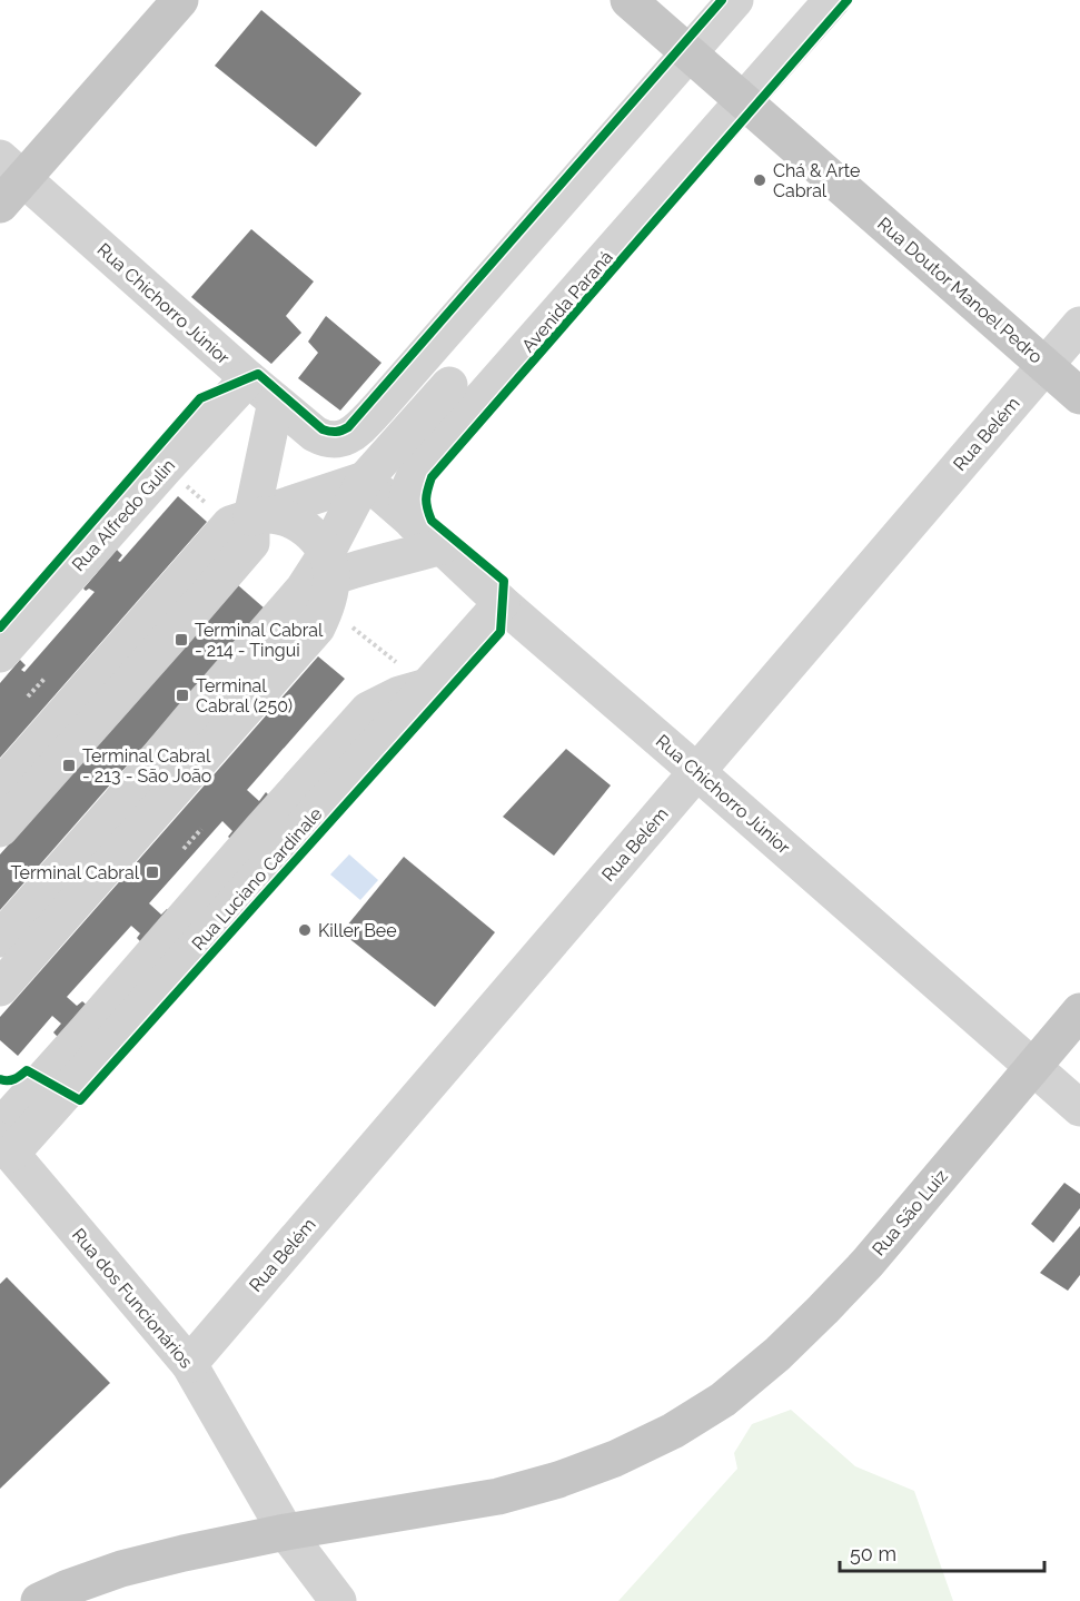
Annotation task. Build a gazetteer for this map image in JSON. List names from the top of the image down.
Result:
{
  "streets": {
    "main road": ["Rua Doutor Manoel Pedro", "Rua São Luiz"],
    "street": [
      "Avenida Paraná",
      "Rua Chichorro Júnior",
      "Rua Belém",
      "Rua Alfredo Gulin",
      "Rua Luciano Cardinale",
      "Rua dos Funcionários"
    ]
  },
  "crossings": [
    ["Rua Doutor Manoel Pedro", "Avenida Paraná"],
    ["Rua Doutor Manoel Pedro", "Rua Belém"],
    ["Avenida Paraná", "Rua Chichorro Júnior"],
    ["Rua Chichorro Júnior", "Rua Belém"],
    ["Rua Chichorro Júnior", "Rua Alfredo Gulin"],
    ["Rua Chichorro Júnior", "Rua Luciano Cardinale"],
    ["Rua Chichorro Júnior", "Rua São Luiz"],
    ["Rua Belém", "Rua dos Funcionários"],
    ["Rua Luciano Cardinale", "Rua dos Funcionários"],
    ["Rua São Luiz", "Rua dos Funcionários"]
  ],
  "places": {
    "other": ["Chá & Arte Cabral", "Killer Bee"],
    "transit": [
      "Terminal Cabral - 214 - Tingui",
      "Terminal Cabral (250)",
      "Terminal Cabral - 213 - São João",
      "Terminal Cabral"
    ]
  },
  "scale_bar": "50 m"
}
